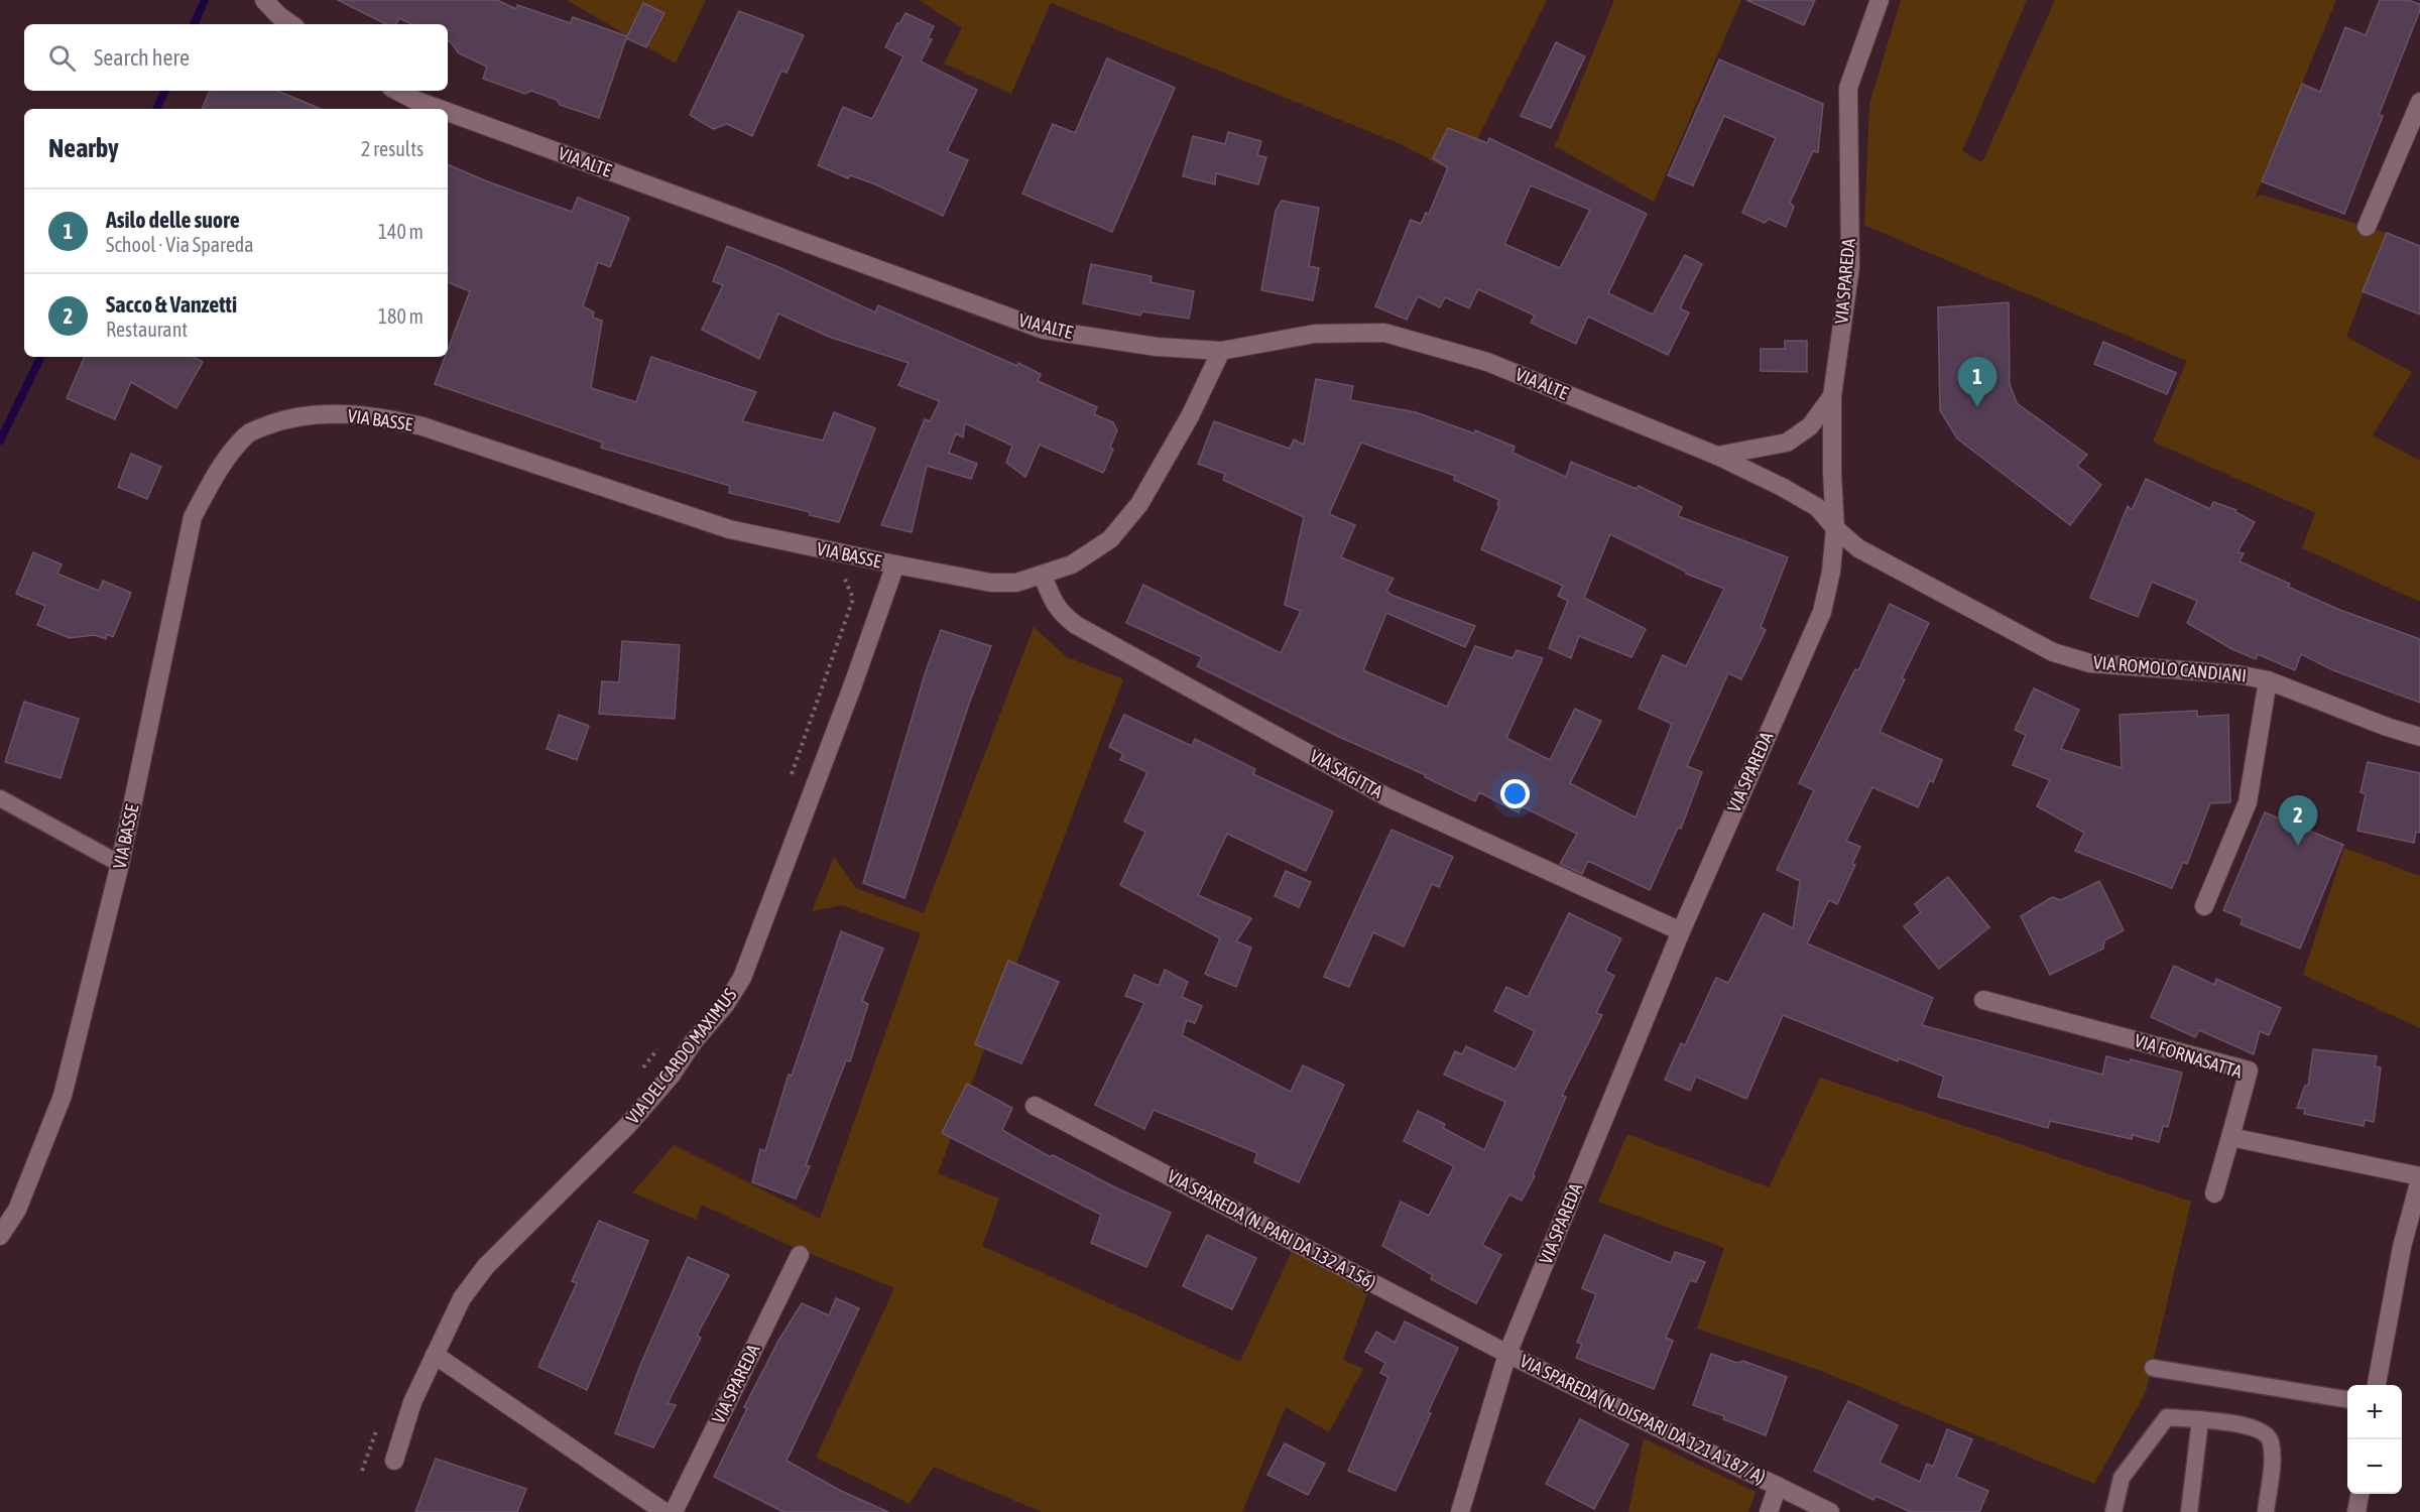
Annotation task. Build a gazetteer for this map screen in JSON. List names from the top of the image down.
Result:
{
  "streets": {
    "street": [
      "VIA ALTE",
      "VIA SPAREDA",
      "VIA BASSE",
      "VIA ROMOLO CANDIANI",
      "VIA SAGITTA",
      "VIA DEL CARDO MAXIMUS",
      "VIA FORNASATTA",
      "VIA SPAREDA (N. PARI DA 132 A 156)",
      "VIA SPAREDA (N. DISPARI DA 121 A 187/A)"
    ]
  },
  "crossings": [
    ["VIA ALTE", "VIA SPAREDA"],
    ["VIA ALTE", "VIA BASSE"],
    ["VIA ALTE", "VIA ROMOLO CANDIANI"],
    ["VIA SPAREDA", "VIA ROMOLO CANDIANI"],
    ["VIA SPAREDA", "VIA SAGITTA"],
    ["VIA SPAREDA", "VIA SPAREDA (N. PARI DA 132 A 156)"],
    ["VIA SPAREDA", "VIA SPAREDA (N. DISPARI DA 121 A 187/A)"],
    ["VIA BASSE", "VIA SAGITTA"],
    ["VIA BASSE", "VIA DEL CARDO MAXIMUS"],
    ["VIA SPAREDA (N. PARI DA 132 A 156)", "VIA SPAREDA (N. DISPARI DA 121 A 187/A)"]
  ],
  "page": {
    "search": "Search here",
    "heading": ["Nearby", "2 results"],
    "list": [
      {
        "mark": "1",
        "name": "Asilo delle suore",
        "note": "School · Via Spareda",
        "value": "140 m"
      },
      {
        "mark": "2",
        "name": "Sacco & Vanzetti",
        "note": "Restaurant",
        "value": "180 m"
      }
    ],
    "pins": ["1", "2"],
    "map_buttons": ["+", "−"]
  }
}
